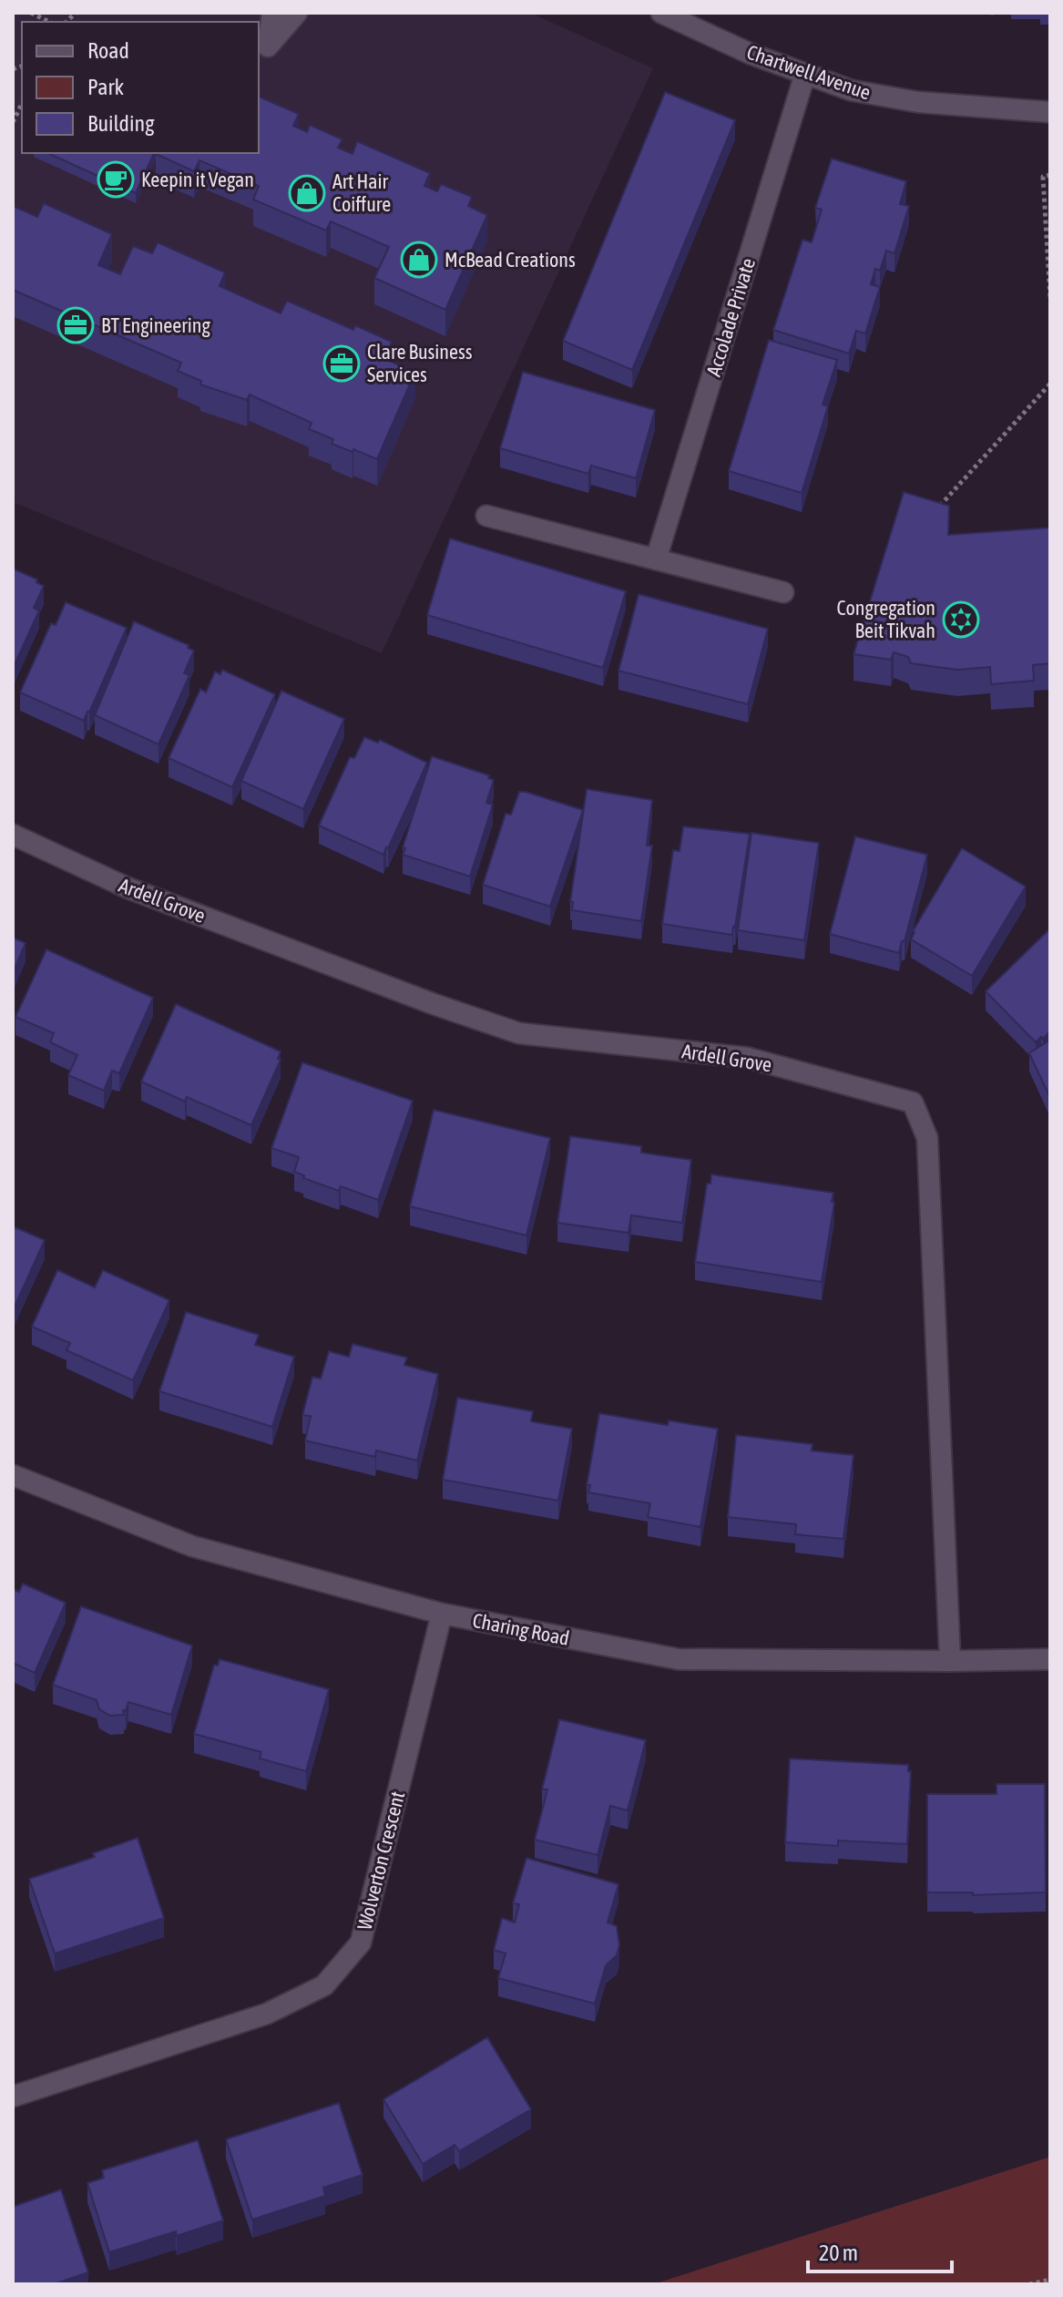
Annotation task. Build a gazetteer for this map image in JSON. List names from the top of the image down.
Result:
{
  "streets": {
    "street": [
      "Chartwell Avenue",
      "Accolade Private",
      "Ardell Grove",
      "Charing Road",
      "Wolverton Crescent"
    ]
  },
  "crossings": [
    ["Chartwell Avenue", "Accolade Private"],
    ["Ardell Grove", "Charing Road"],
    ["Charing Road", "Wolverton Crescent"]
  ],
  "places": {
    "cafe": ["Keepin it Vegan"],
    "shop": ["Art Hair Coiffure", "McBead Creations"],
    "office": ["BT Engineering", "Clare Business Services"],
    "synagogue": ["Congregation Beit Tikvah"]
  },
  "legend": ["Road", "Park", "Building"],
  "scale_bar": "20 m"
}
